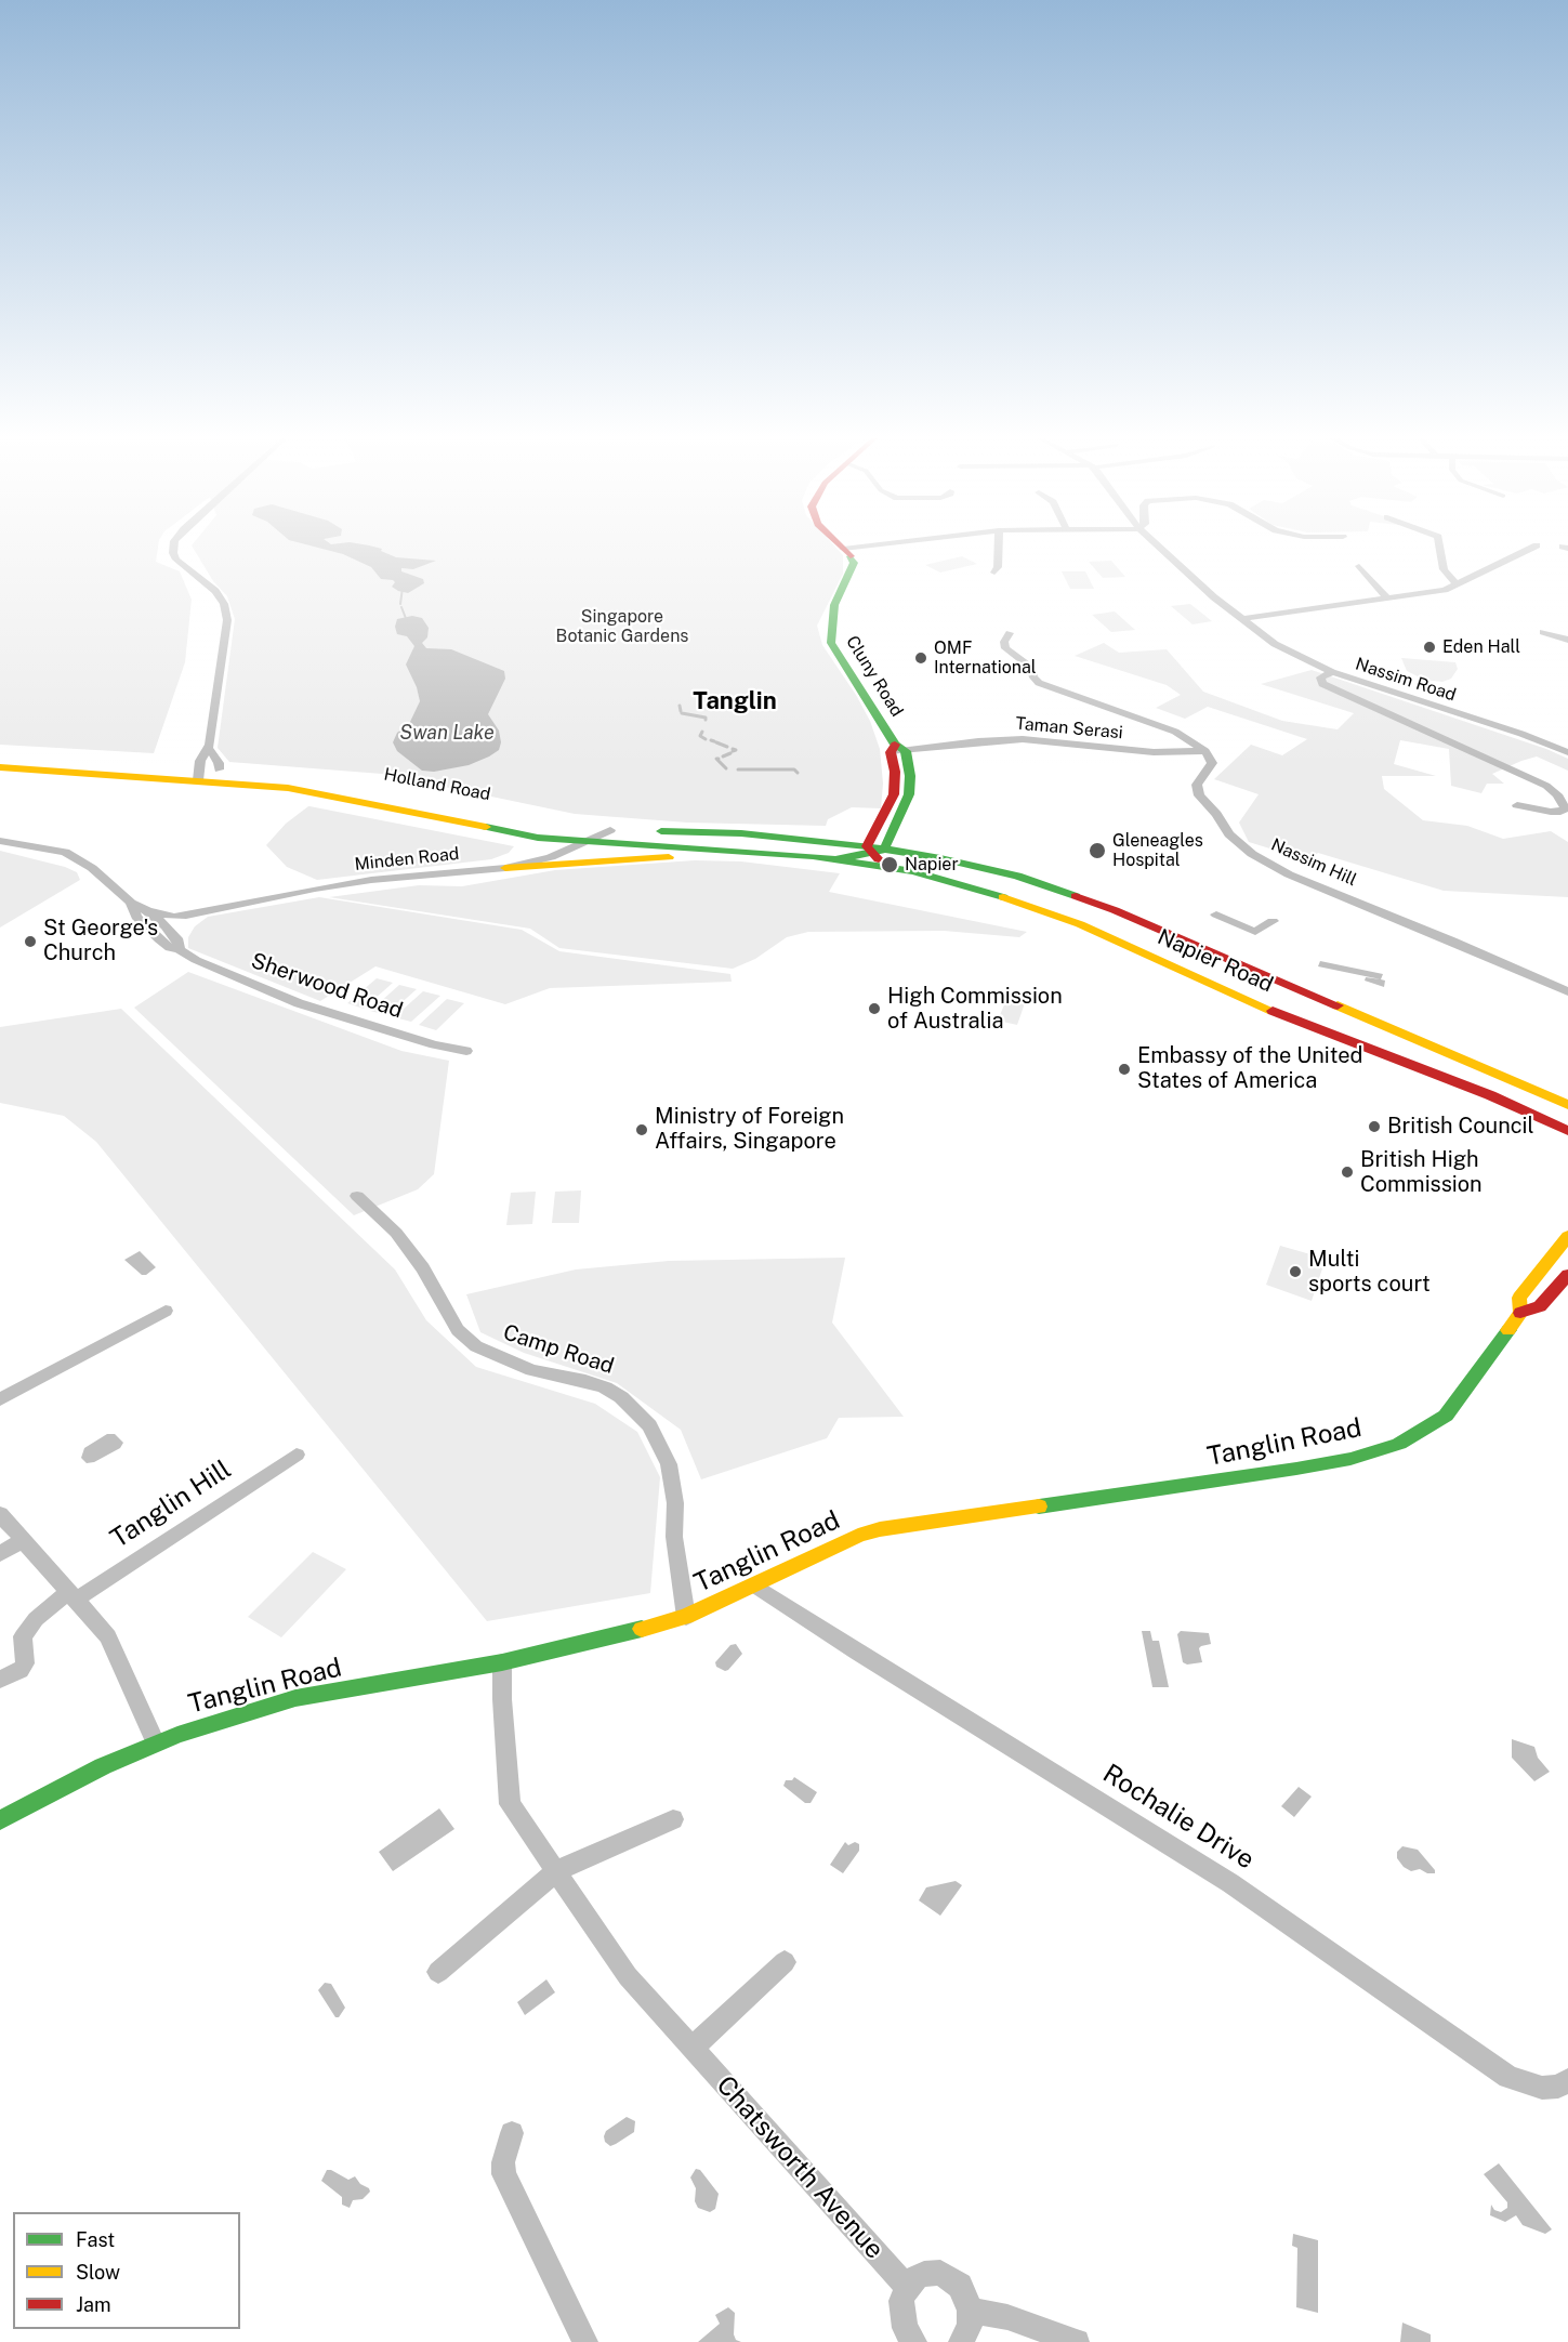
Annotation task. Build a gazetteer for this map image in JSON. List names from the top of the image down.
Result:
{
  "streets": {
    "main road": [
      "Cluny Road",
      "Holland Road",
      "Napier Road",
      "Tanglin Road"
    ],
    "street": [
      "Nassim Road",
      "Taman Serasi",
      "Minden Road",
      "Nassim Hill",
      "Sherwood Road",
      "Camp Road",
      "Tanglin Hill",
      "Rochalie Drive",
      "Chatsworth Avenue"
    ]
  },
  "crossings": [
    ["Cluny Road", "Taman Serasi"],
    ["Cluny Road", "Holland Road"],
    ["Cluny Road", "Napier Road"],
    ["Taman Serasi", "Nassim Hill"],
    ["Holland Road", "Minden Road"],
    ["Holland Road", "Napier Road"],
    ["Minden Road", "Sherwood Road"],
    ["Camp Road", "Tanglin Road"],
    ["Tanglin Road", "Rochalie Drive"],
    ["Tanglin Road", "Chatsworth Avenue"]
  ],
  "districts": ["Tanglin"],
  "water": ["Swan Lake"],
  "parks": ["Singapore Botanic Gardens"],
  "places": [
    "Eden Hall",
    "OMF International",
    "Gleneagles Hospital",
    "Napier",
    "St George's Church",
    "High Commission of Australia",
    "Embassy of the United States of America",
    "British Council",
    "Ministry of Foreign Affairs, Singapore",
    "British High Commission",
    "Multi sports court"
  ],
  "legend": ["Fast", "Slow", "Jam"]
}
